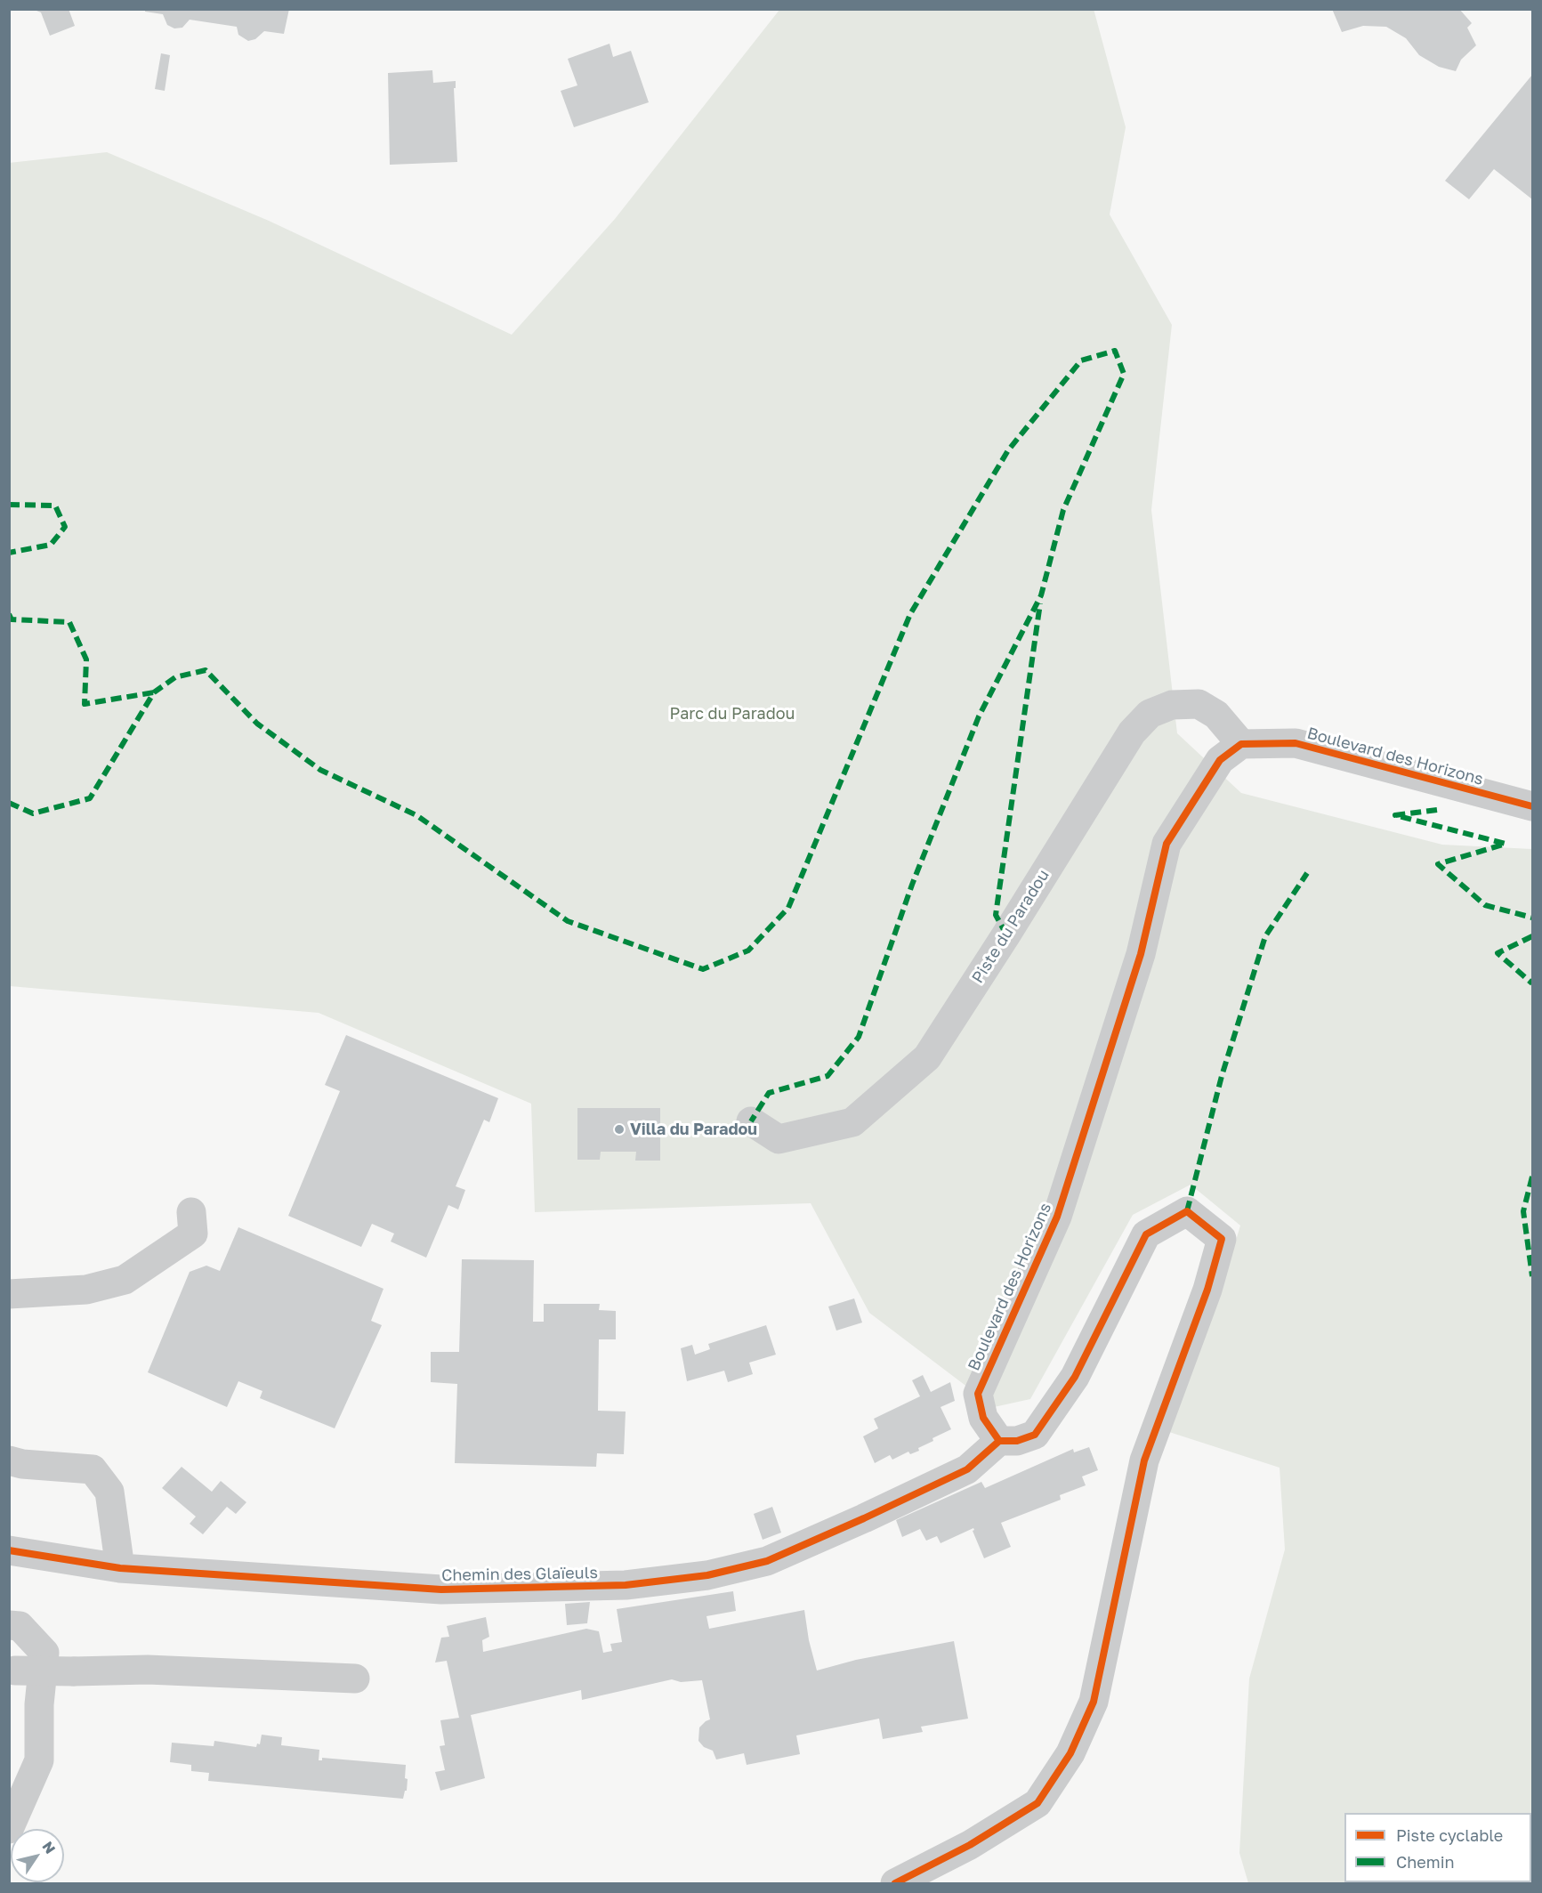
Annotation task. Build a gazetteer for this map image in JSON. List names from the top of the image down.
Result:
{
  "streets": {
    "street": ["Boulevard des Horizons", "Piste du Paradou", "Chemin des Glaïeuls"]
  },
  "crossings": [
    ["Boulevard des Horizons", "Piste du Paradou"],
    ["Boulevard des Horizons", "Chemin des Glaïeuls"]
  ],
  "parks": ["Parc du Paradou"],
  "places": ["Villa du Paradou"],
  "legend": ["Piste cyclable", "Chemin"],
  "north": "top right"
}
